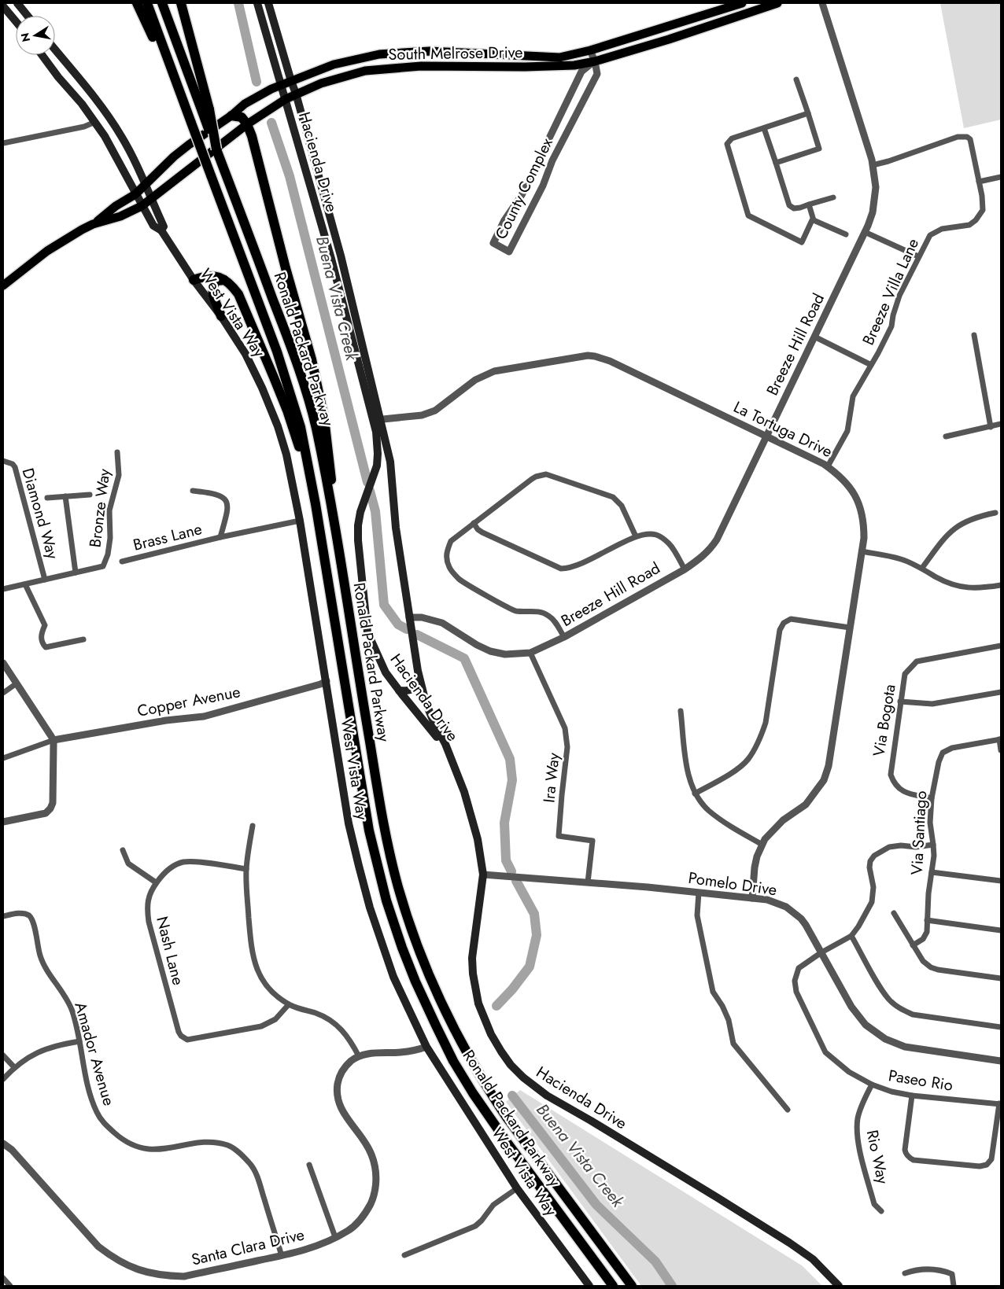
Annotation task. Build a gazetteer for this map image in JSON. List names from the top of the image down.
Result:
{
  "streets": {
    "highway": ["Ronald Packard Parkway"],
    "main road": ["South Melrose Drive", "Hacienda Drive", "West Vista Way"],
    "street": [
      "County Complex",
      "Breeze Villa Lane",
      "Breeze Hill Road",
      "La Tortuga Drive",
      "Bronze Way",
      "Diamond Way",
      "Brass Lane",
      "Copper Avenue",
      "Via Bogota",
      "Ira Way",
      "Via Santiago",
      "Pomelo Drive",
      "Nash Lane",
      "Amador Avenue",
      "Paseo Rio",
      "Rio Way",
      "Santa Clara Drive"
    ]
  },
  "crossings": [
    ["South Melrose Drive", "Hacienda Drive"],
    ["South Melrose Drive", "County Complex"],
    ["South Melrose Drive", "West Vista Way"],
    ["Hacienda Drive", "Breeze Hill Road"],
    ["Hacienda Drive", "La Tortuga Drive"],
    ["Hacienda Drive", "Pomelo Drive"],
    ["Breeze Villa Lane", "Breeze Hill Road"],
    ["Breeze Villa Lane", "La Tortuga Drive"],
    ["West Vista Way", "Brass Lane"],
    ["West Vista Way", "Copper Avenue"],
    ["Breeze Hill Road", "La Tortuga Drive"],
    ["Breeze Hill Road", "Ira Way"],
    ["La Tortuga Drive", "Pomelo Drive"],
    ["Via Bogota", "Via Santiago"],
    ["Ira Way", "Pomelo Drive"],
    ["Pomelo Drive", "Paseo Rio"],
    ["Amador Avenue", "Santa Clara Drive"],
    ["Paseo Rio", "Rio Way"]
  ],
  "water": ["Buena Vista Creek"],
  "north": "left"
}
